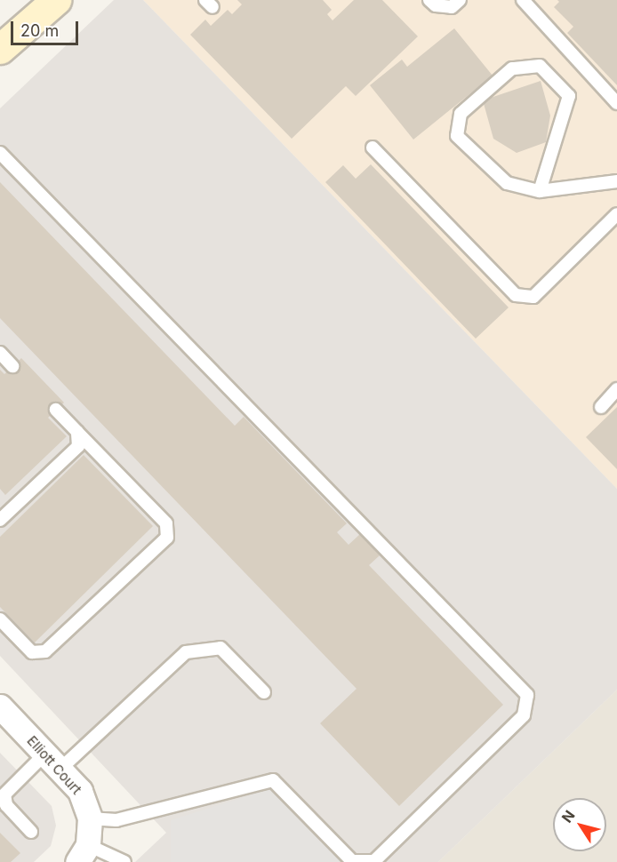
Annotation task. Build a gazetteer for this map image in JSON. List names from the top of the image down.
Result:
{
  "streets": {
    "street": ["Elliott Court"]
  },
  "scale_bar": "20 m",
  "north": "top left"
}
